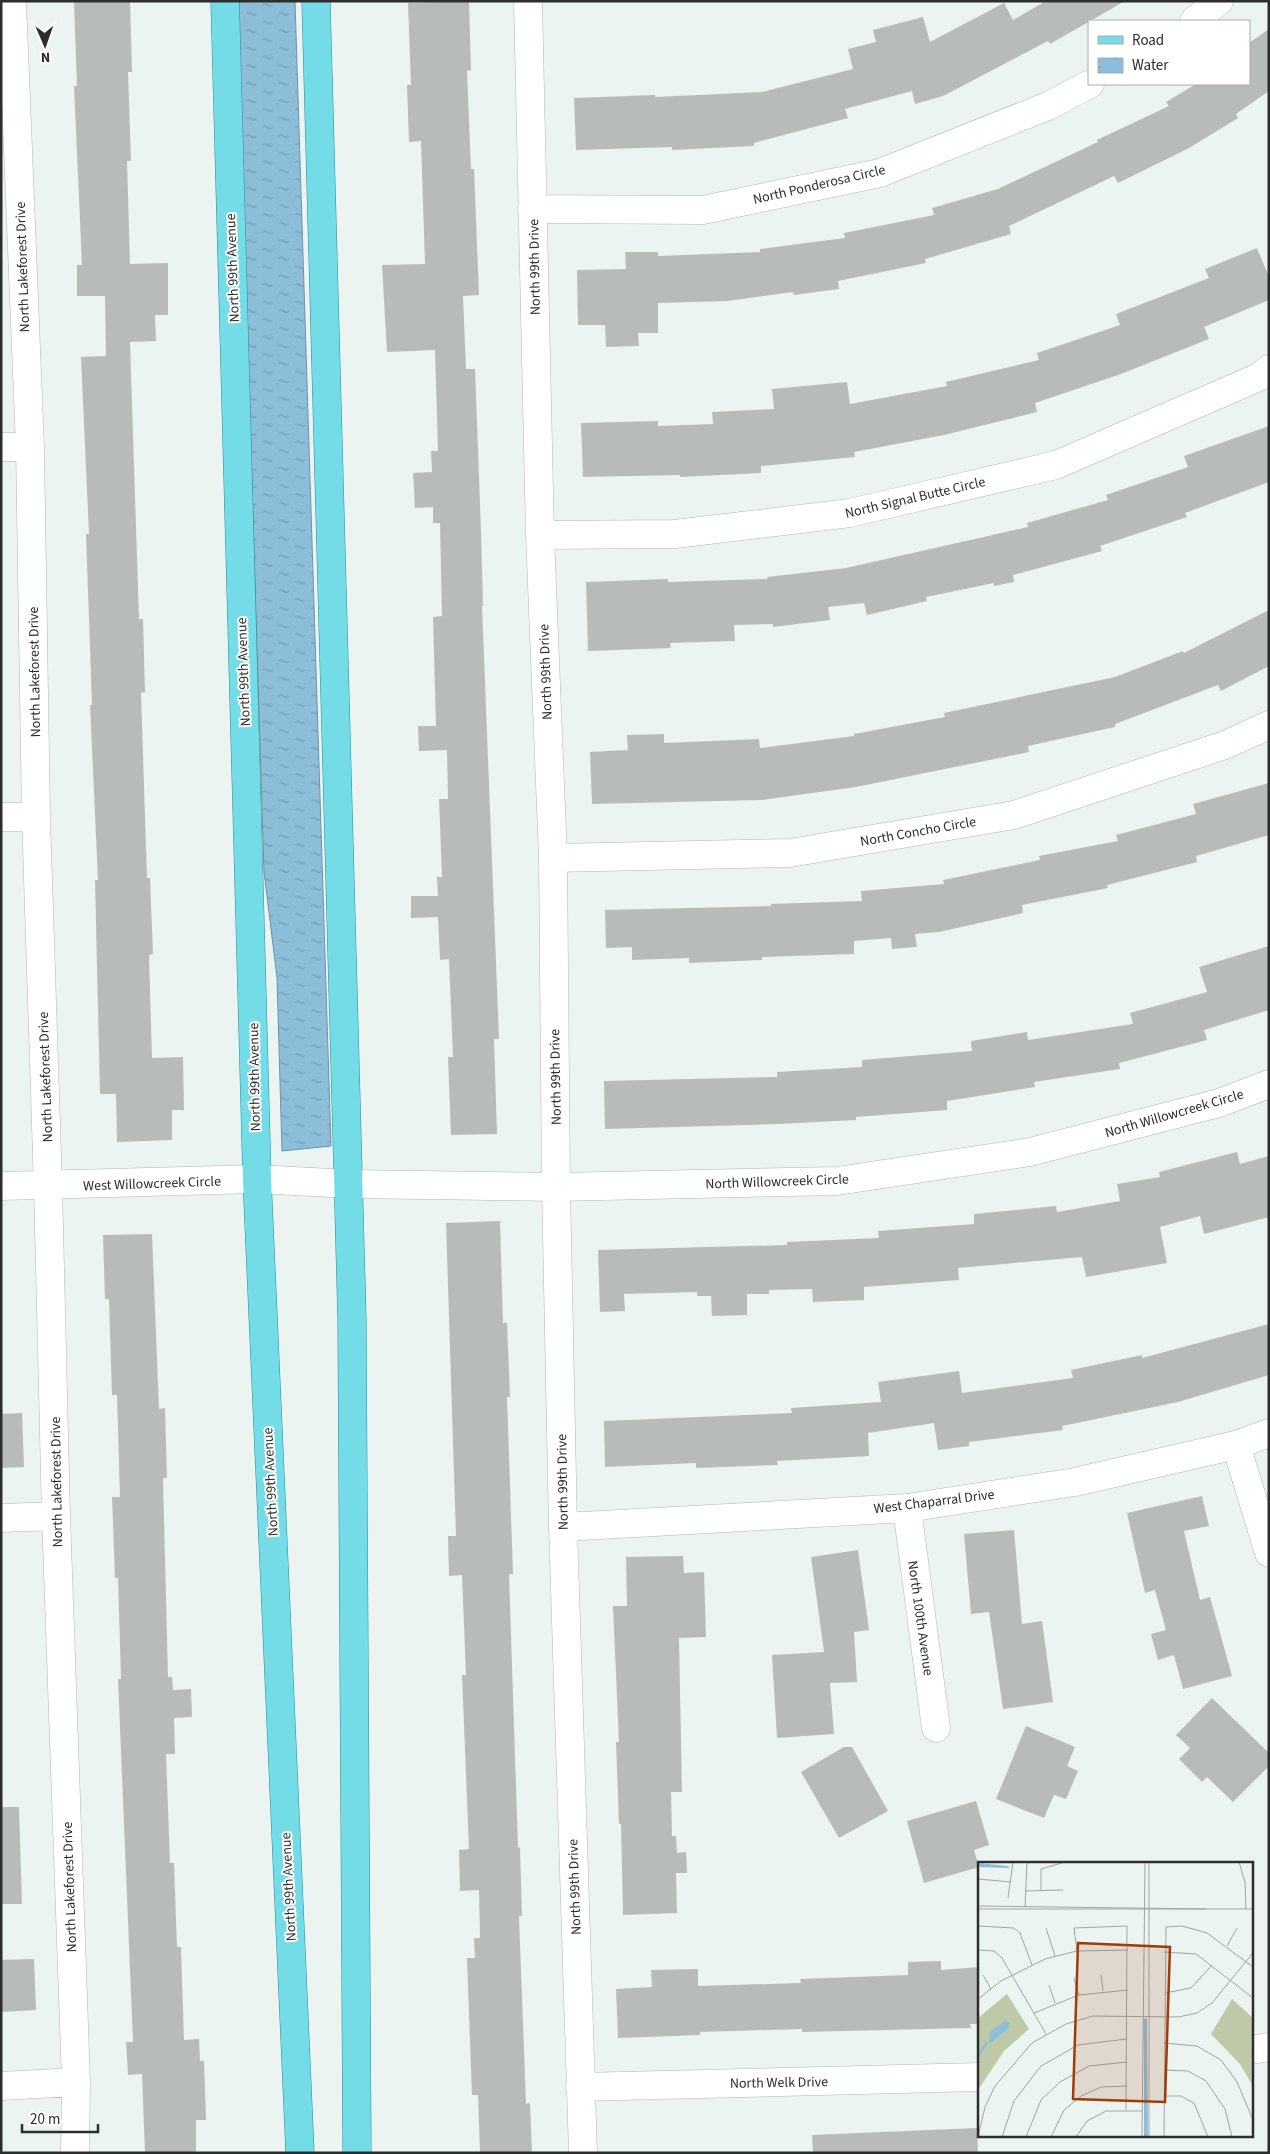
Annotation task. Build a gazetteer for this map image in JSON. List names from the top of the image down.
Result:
{
  "streets": {
    "main road": ["North 99th Avenue"],
    "street": [
      "North Ponderosa Circle",
      "North Lakeforest Drive",
      "North 99th Drive",
      "North Signal Butte Circle",
      "North Concho Circle",
      "North Willowcreek Circle",
      "West Willowcreek Circle",
      "West Chaparral Drive",
      "North 100th Avenue",
      "North Welk Drive"
    ]
  },
  "crossings": [
    ["North Ponderosa Circle", "North 99th Drive"],
    ["North Lakeforest Drive", "West Willowcreek Circle"],
    ["North 99th Drive", "North Signal Butte Circle"],
    ["North 99th Drive", "North Concho Circle"],
    ["North 99th Drive", "North Willowcreek Circle"],
    ["North 99th Drive", "West Chaparral Drive"],
    ["North 99th Drive", "North Welk Drive"],
    ["North 99th Avenue", "West Willowcreek Circle"],
    ["North Willowcreek Circle", "West Willowcreek Circle"],
    ["West Chaparral Drive", "North 100th Avenue"]
  ],
  "legend": ["Road", "Water"],
  "scale_bar": "20 m",
  "north": "bottom"
}
